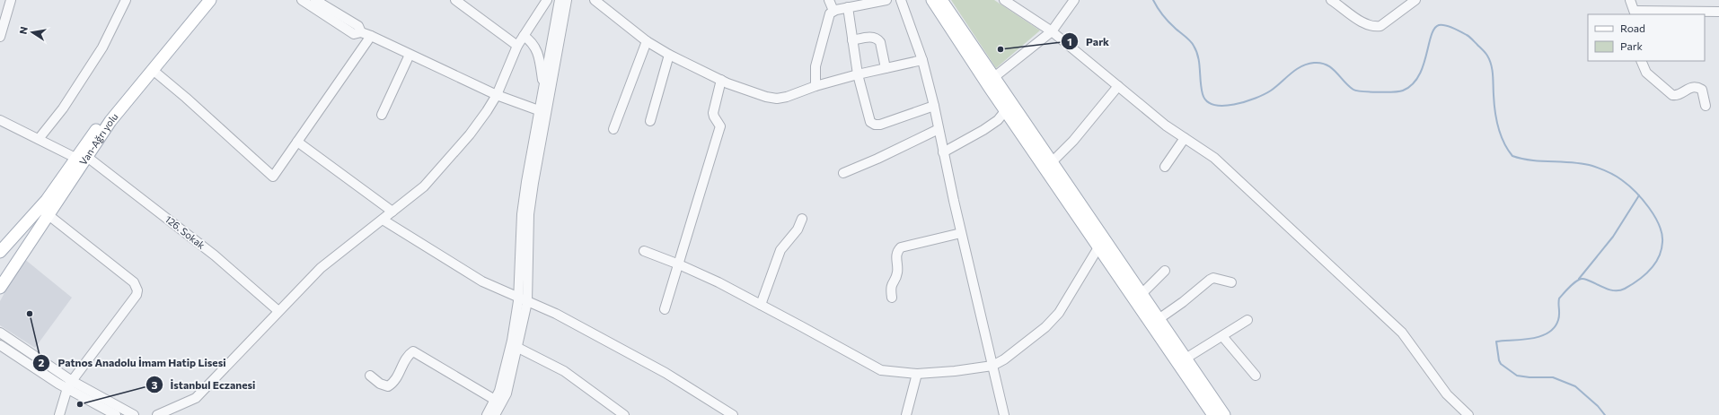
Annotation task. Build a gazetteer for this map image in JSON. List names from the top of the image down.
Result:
{
  "streets": {
    "main road": ["Van-Ağrı yolu"],
    "street": ["126. Sokak"]
  },
  "crossings": [
    ["Van-Ağrı yolu", "126. Sokak"]
  ],
  "places": ["Park", "Patnos Anadolu İmam Hatip Lisesi", "İstanbul Eczanesi"],
  "legend": ["Road", "Park"],
  "north": "left"
}
